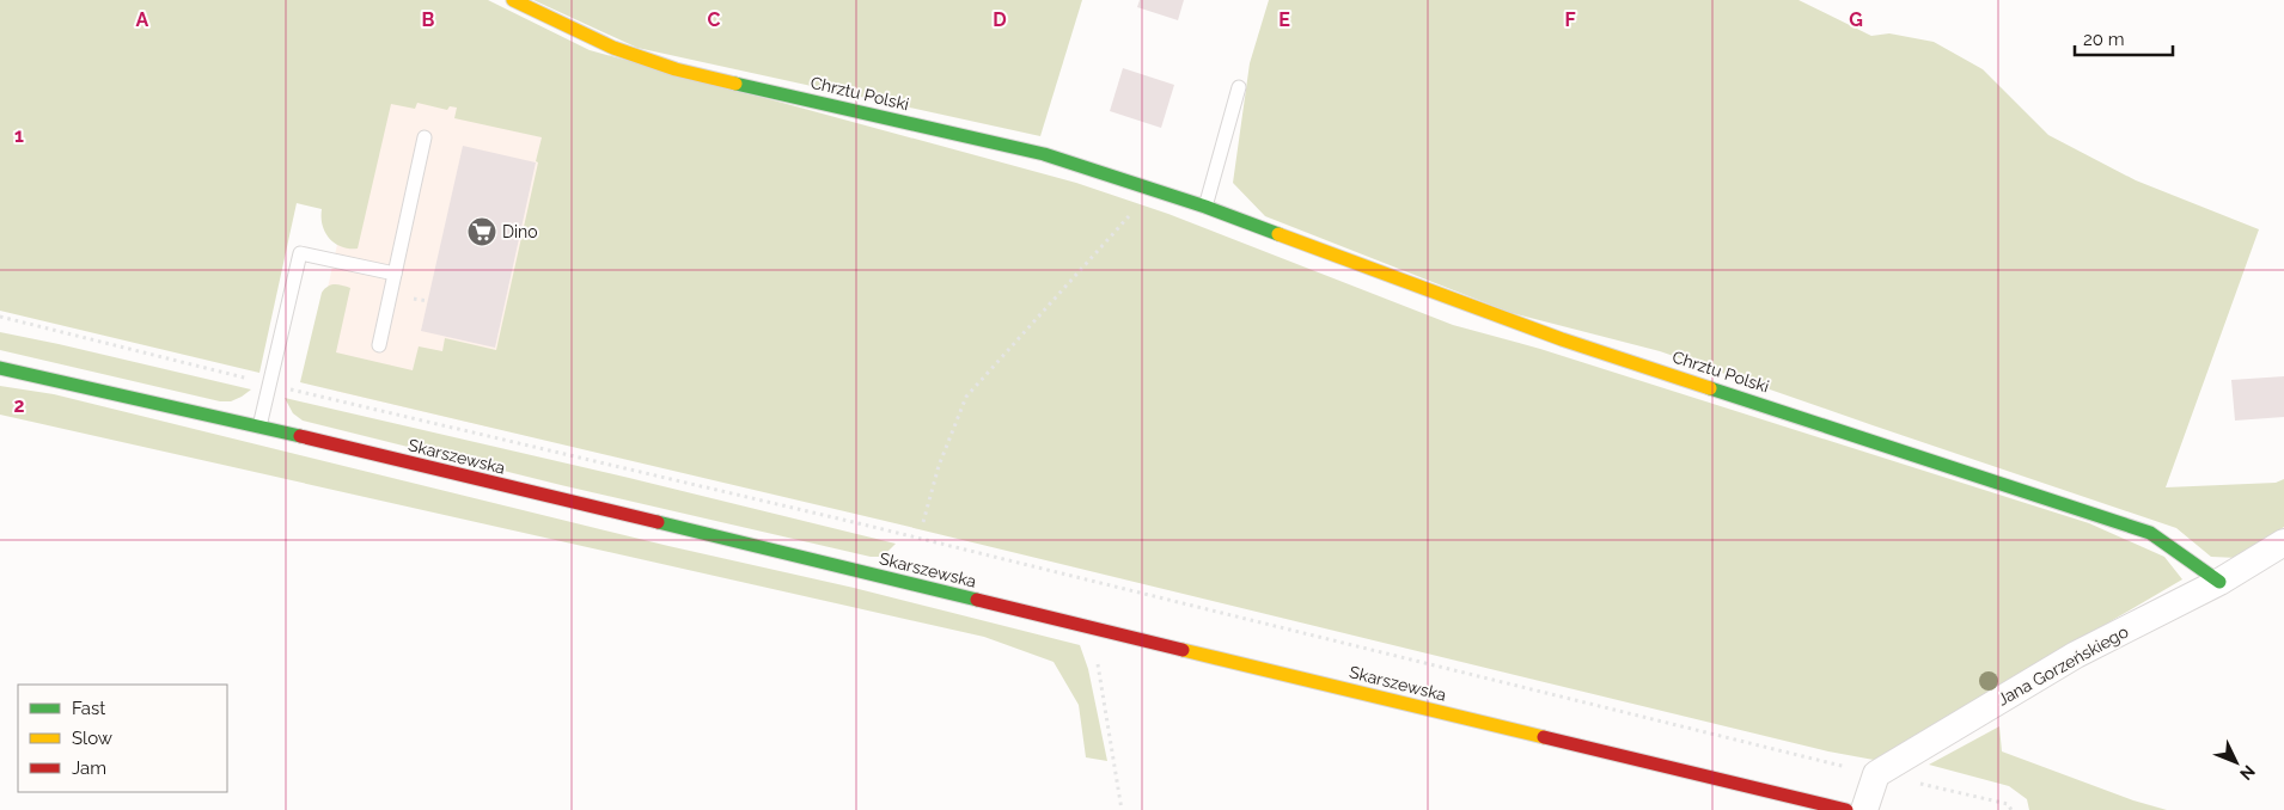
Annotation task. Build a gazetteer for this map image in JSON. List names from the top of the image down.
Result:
{
  "streets": {
    "main road": ["Chrztu Polski", "Skarszewska"],
    "street": ["Jana Gorzeńskiego"]
  },
  "crossings": [
    ["Chrztu Polski", "Jana Gorzeńskiego"]
  ],
  "places": {
    "supermarket": ["Dino"]
  },
  "legend": ["Fast", "Slow", "Jam"],
  "scale_bar": "20 m",
  "north": "bottom right",
  "grid": {
    "columns": [
      "A",
      "B",
      "C",
      "D",
      "E",
      "F",
      "G"
    ],
    "rows": ["1", "2"]
  }
}
